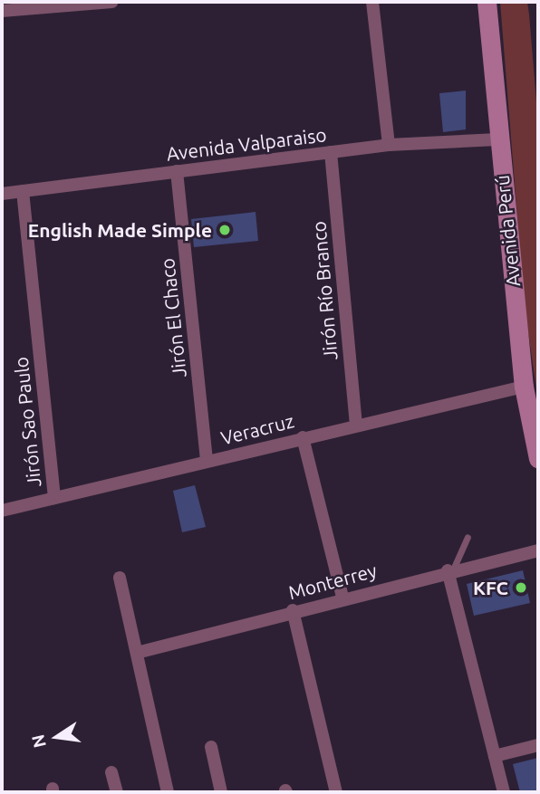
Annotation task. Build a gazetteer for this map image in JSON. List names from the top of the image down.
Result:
{
  "streets": {
    "main road": ["Avenida Perú"],
    "street": [
      "Avenida Valparaiso",
      "Jirón Río Branco",
      "Jirón El Chaco",
      "Jirón Sao Paulo",
      "Veracruz",
      "Monterrey"
    ]
  },
  "crossings": [
    ["Avenida Valparaiso", "Avenida Perú"],
    ["Avenida Valparaiso", "Jirón Río Branco"],
    ["Avenida Valparaiso", "Jirón El Chaco"],
    ["Avenida Valparaiso", "Jirón Sao Paulo"],
    ["Avenida Perú", "Veracruz"],
    ["Jirón Río Branco", "Veracruz"],
    ["Jirón El Chaco", "Veracruz"],
    ["Jirón Sao Paulo", "Veracruz"]
  ],
  "places": ["English Made Simple", "KFC"],
  "north": "left"
}
